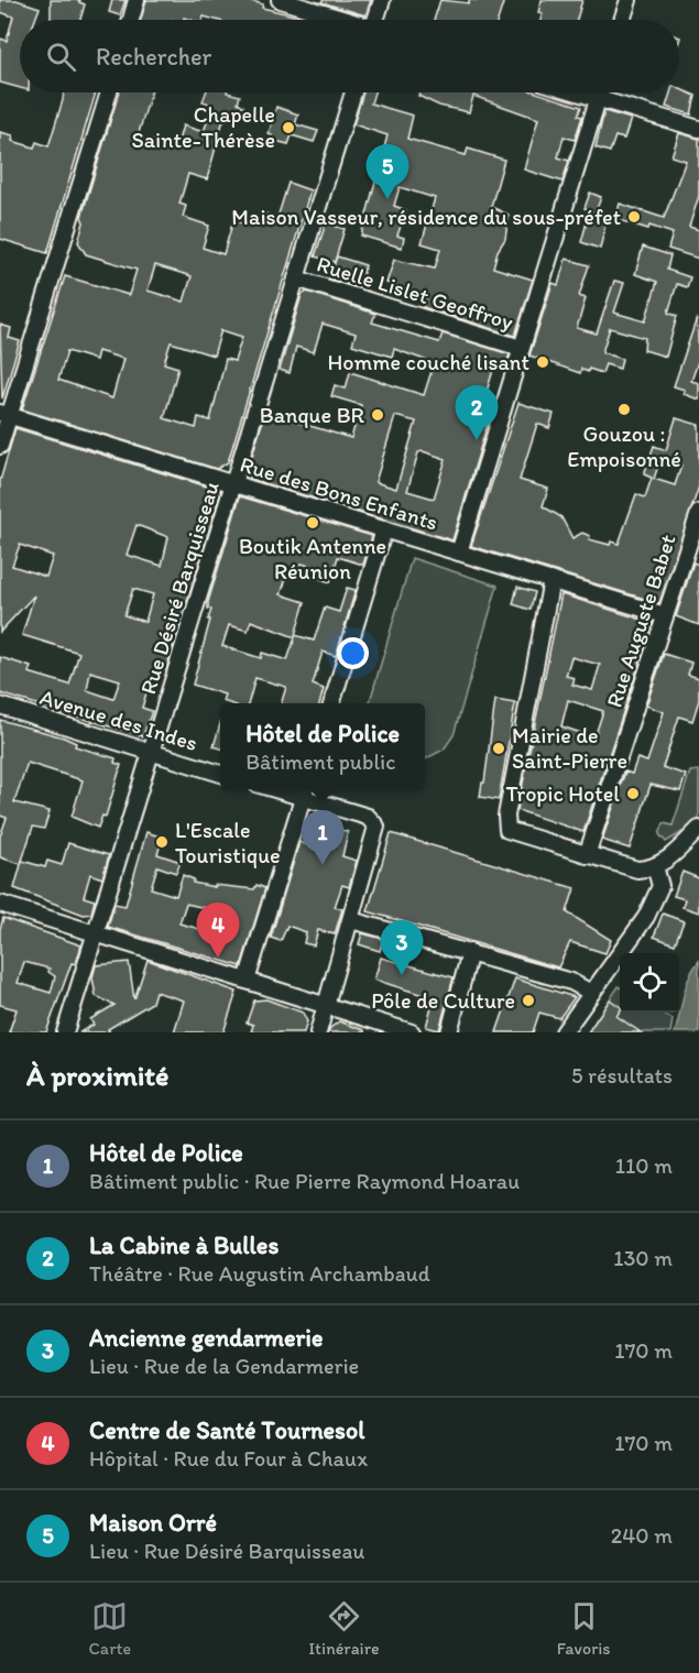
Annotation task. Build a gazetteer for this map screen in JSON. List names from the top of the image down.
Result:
{
  "streets": {
    "street": [
      "Ruelle Lislet Geoffroy",
      "Rue des Bons Enfants",
      "Rue Désiré Barquisseau",
      "Rue Auguste Babet",
      "Avenue des Indes"
    ]
  },
  "crossings": [
    ["Ruelle Lislet Geoffroy", "Rue Désiré Barquisseau"],
    ["Rue des Bons Enfants", "Rue Désiré Barquisseau"],
    ["Rue des Bons Enfants", "Rue Auguste Babet"],
    ["Rue Désiré Barquisseau", "Avenue des Indes"]
  ],
  "places": [
    "Chapelle Sainte-Thérèse",
    "Maison Vasseur, résidence du sous-préfet",
    "Homme couché lisant",
    "Gouzou : Empoisonné",
    "Banque BR",
    "Boutik Antenne Réunion",
    "Mairie de Saint-Pierre",
    "Tropic Hotel",
    "L'Escale Touristique",
    "Pôle de Culture"
  ],
  "page": {
    "search": "Rechercher",
    "pins": [
      "5",
      "2",
      "1",
      "4",
      "3"
    ],
    "popup": ["Hôtel de Police", "Bâtiment public"],
    "heading": ["À proximité", "5 résultats"],
    "list": [
      {
        "mark": "1",
        "name": "Hôtel de Police",
        "note": "Bâtiment public · Rue Pierre Raymond Hoarau",
        "value": "110 m"
      },
      {
        "mark": "2",
        "name": "La Cabine à Bulles",
        "note": "Théâtre · Rue Augustin Archambaud",
        "value": "130 m"
      },
      {
        "mark": "3",
        "name": "Ancienne gendarmerie",
        "note": "Lieu · Rue de la Gendarmerie",
        "value": "170 m"
      },
      {
        "mark": "4",
        "name": "Centre de Santé Tournesol",
        "note": "Hôpital · Rue du Four à Chaux",
        "value": "170 m"
      },
      {
        "mark": "5",
        "name": "Maison Orré",
        "note": "Lieu · Rue Désiré Barquisseau",
        "value": "240 m"
      }
    ],
    "nav": ["Carte", "Itinéraire", "Favoris"]
  }
}
